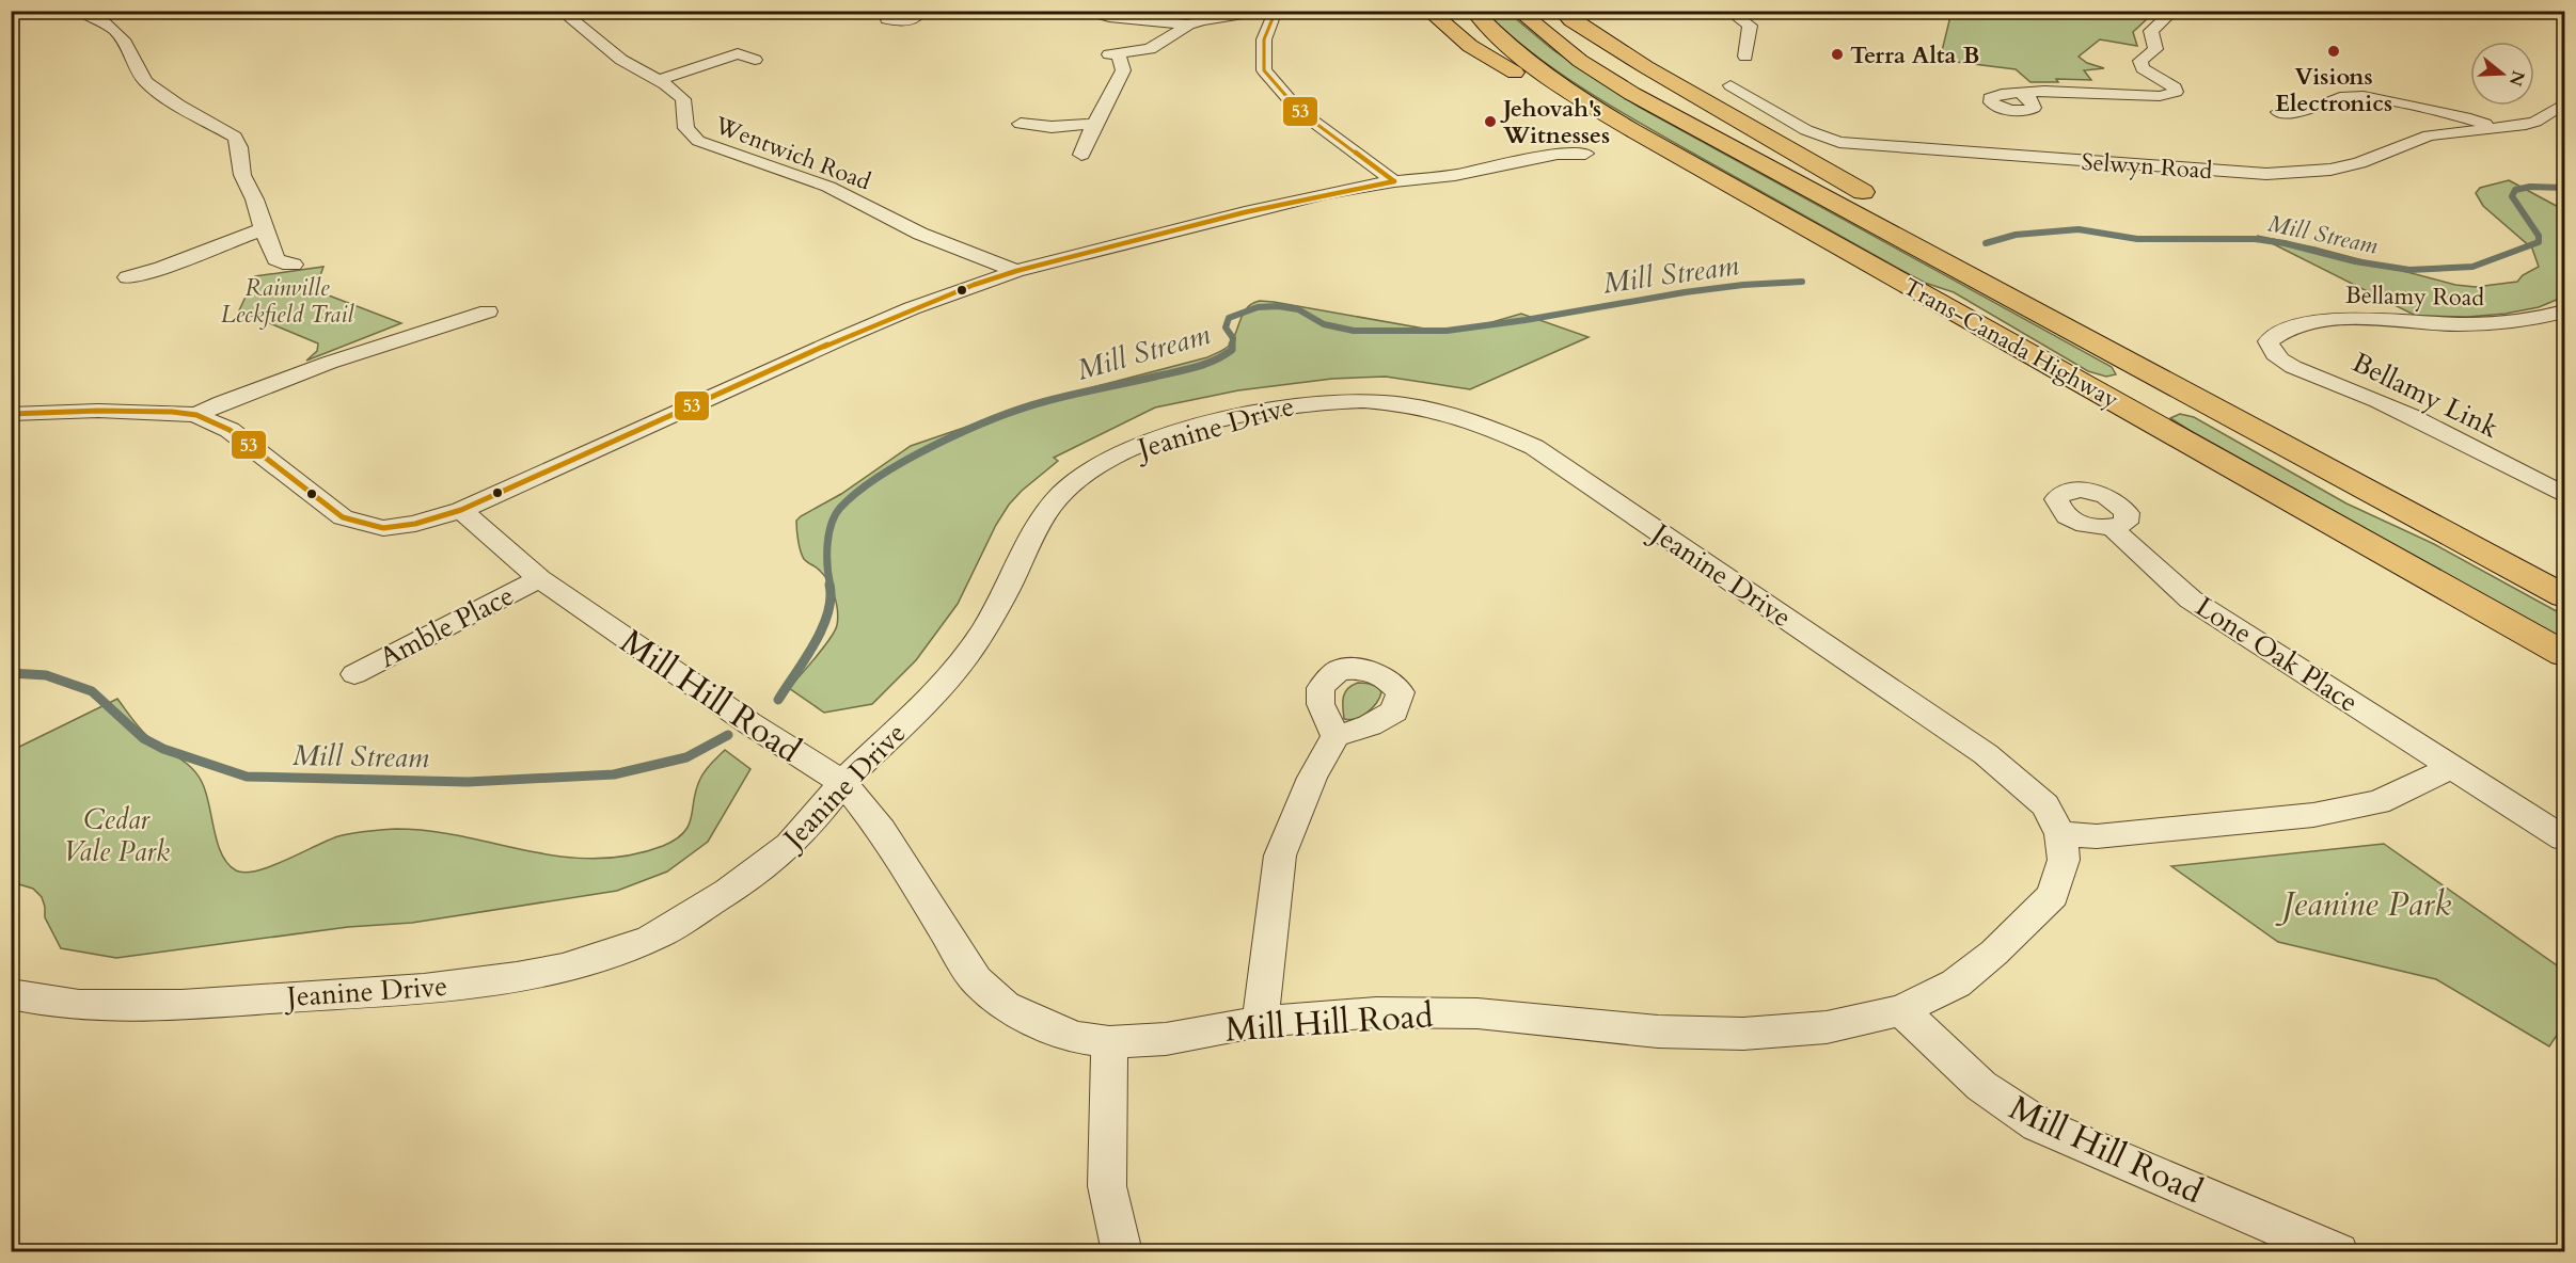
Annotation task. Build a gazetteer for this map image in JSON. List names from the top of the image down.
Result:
{
  "streets": {
    "highway": ["Trans-Canada Highway"],
    "street": [
      "Wentwich Road",
      "Selwyn Road",
      "Bellamy Road",
      "Bellamy Link",
      "Jeanine Drive",
      "Amble Place",
      "Lone Oak Place",
      "Mill Hill Road"
    ]
  },
  "crossings": [
    ["Bellamy Road", "Bellamy Link"],
    ["Jeanine Drive", "Mill Hill Road"],
    ["Amble Place", "Mill Hill Road"]
  ],
  "water": ["Mill Stream"],
  "parks": ["Rainville Leckfield Trail", "Cedar Vale Park", "Jeanine Park"],
  "places": ["Visions Electronics", "Terra Alta B", "Jehovah's Witnesses"],
  "lines": ["transit line 53"],
  "north": "right"
}
